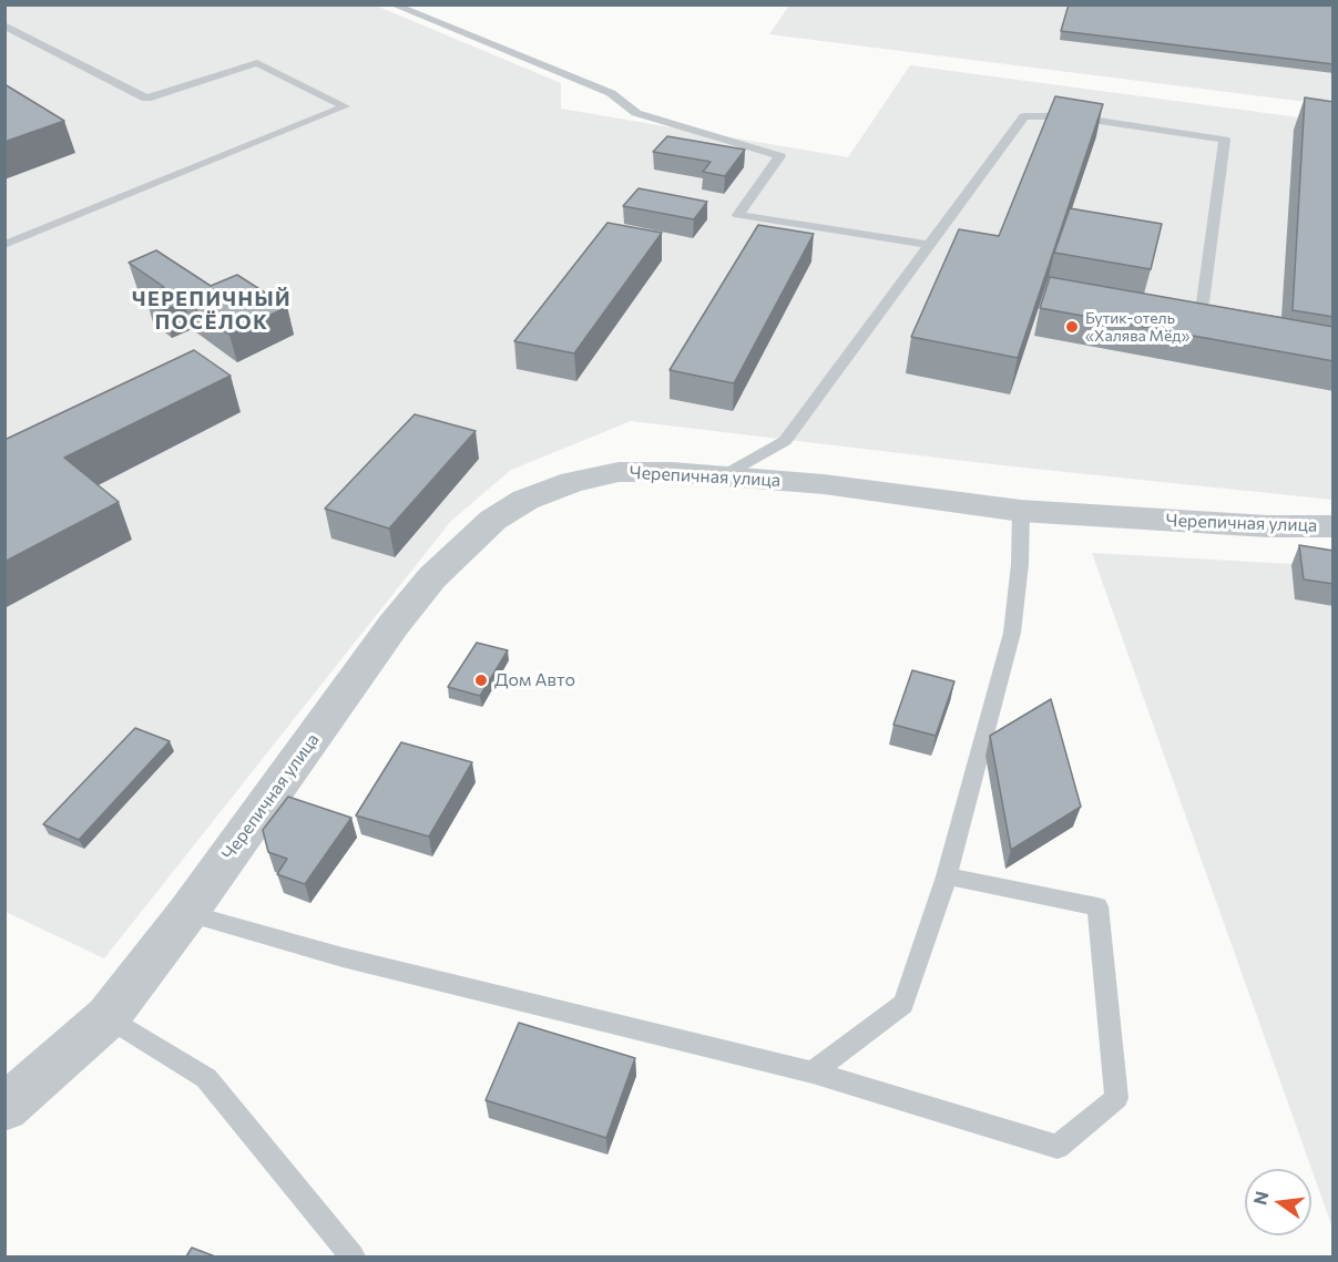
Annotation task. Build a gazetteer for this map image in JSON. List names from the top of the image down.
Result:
{
  "streets": {
    "street": ["Черепичная улица"]
  },
  "districts": ["ЧЕРЕПИЧНЫЙ ПОСЁЛОК"],
  "places": ["Бутик-отель «Халява Мёд»", "Дом Авто"],
  "north": "left"
}
